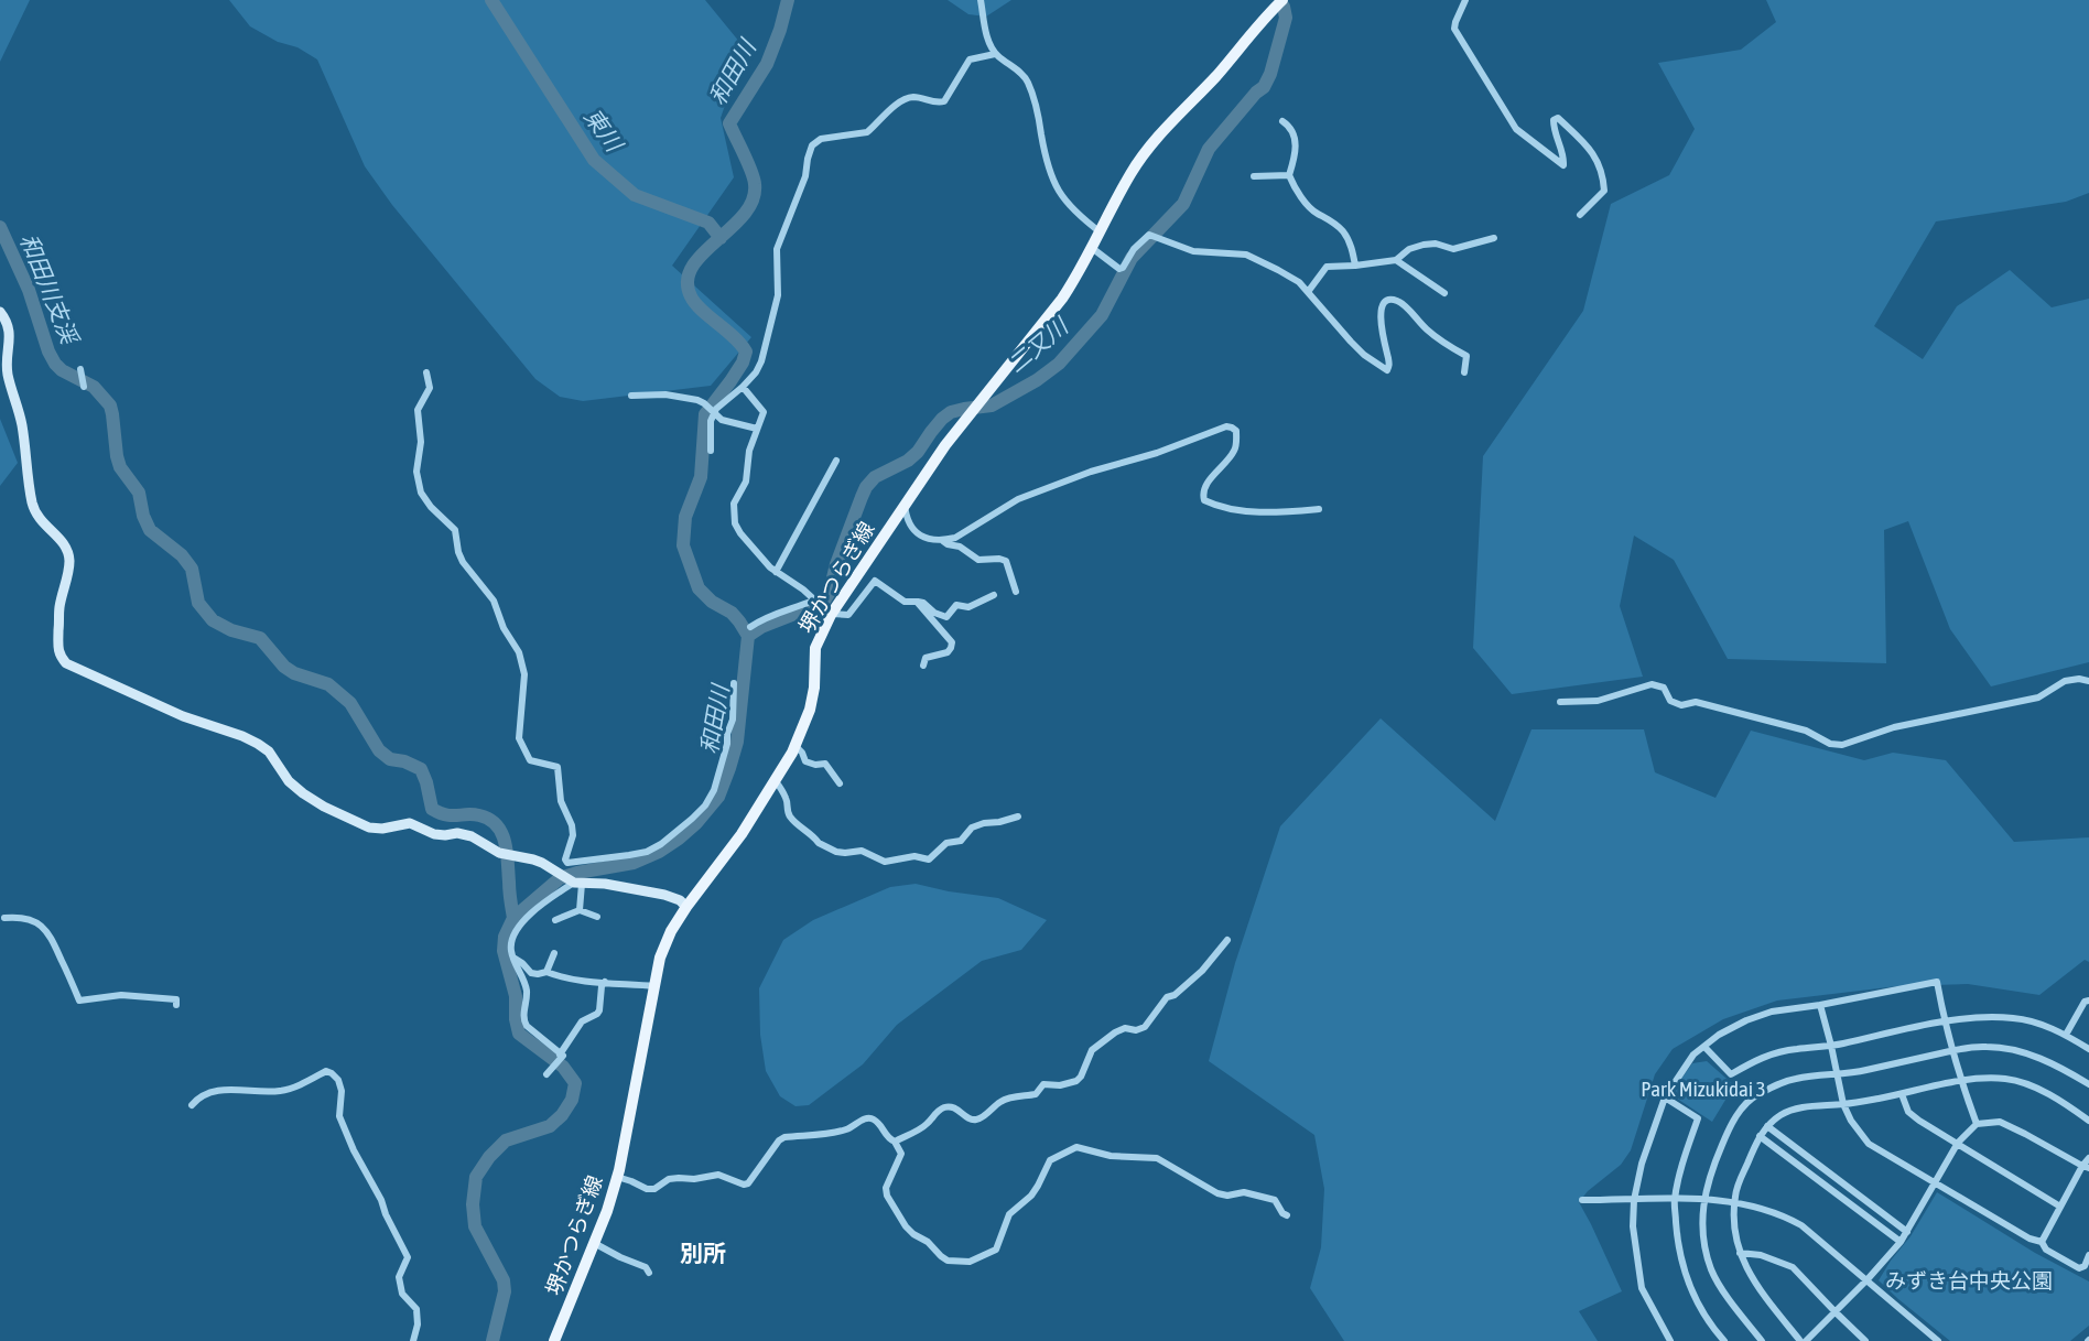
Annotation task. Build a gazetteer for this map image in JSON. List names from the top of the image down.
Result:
{
  "streets": {
    "main road": ["堺かつらぎ線"]
  },
  "districts": ["別所"],
  "water": [
    "和田川",
    "東川",
    "和田川支渓",
    "二又川"
  ],
  "parks": ["Park Mizukidai 3", "みずき台中央公園"]
}
